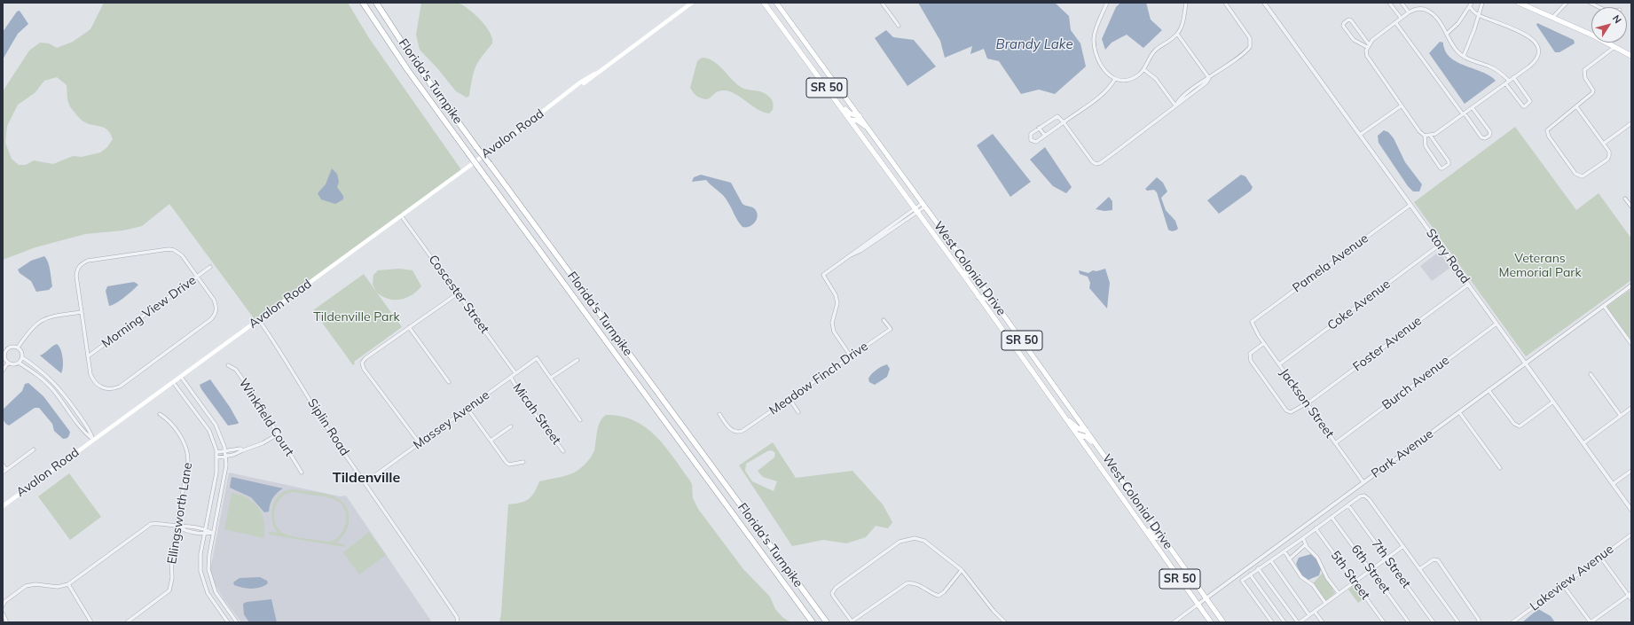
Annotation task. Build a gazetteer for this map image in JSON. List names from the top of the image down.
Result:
{
  "streets": {
    "highway": ["Florida's Turnpike"],
    "main road": ["SR 50", "Avalon Road", "West Colonial Drive"],
    "street": [
      "Story Road",
      "Pamela Avenue",
      "Coscester Street",
      "Coke Avenue",
      "Morning View Drive",
      "Foster Avenue",
      "Meadow Finch Drive",
      "Burch Avenue",
      "Jackson Street",
      "Micah Street",
      "Winkfield Court",
      "Massey Avenue",
      "Siplin Road",
      "Park Avenue",
      "Ellingsworth Lane",
      "7th Street",
      "6th Street",
      "5th Street",
      "Lakeview Avenue"
    ]
  },
  "crossings": [
    ["Avalon Road", "Coscester Street"],
    ["Avalon Road", "Siplin Road"],
    ["Story Road", "Pamela Avenue"],
    ["Story Road", "Coke Avenue"],
    ["Story Road", "Foster Avenue"],
    ["Story Road", "Burch Avenue"],
    ["Story Road", "Park Avenue"],
    ["Pamela Avenue", "Jackson Street"],
    ["West Colonial Drive", "Park Avenue"],
    ["Coscester Street", "Massey Avenue"],
    ["Coke Avenue", "Jackson Street"],
    ["Foster Avenue", "Jackson Street"],
    ["Burch Avenue", "Jackson Street"],
    ["Jackson Street", "Park Avenue"],
    ["Micah Street", "Massey Avenue"],
    ["Massey Avenue", "Siplin Road"]
  ],
  "districts": ["Tildenville"],
  "water": ["Brandy Lake"],
  "parks": ["Veterans Memorial Park", "Tildenville Park"],
  "north": "top right"
}
